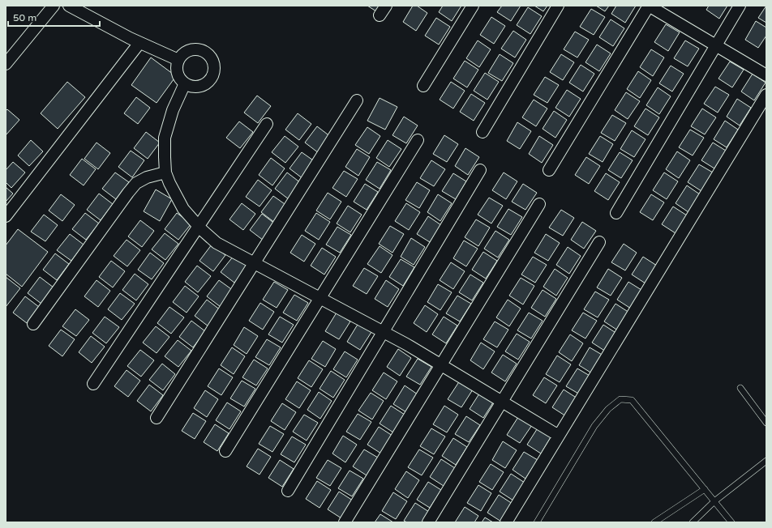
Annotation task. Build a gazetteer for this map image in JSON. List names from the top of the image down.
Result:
{
  "scale_bar": "50 m"
}
